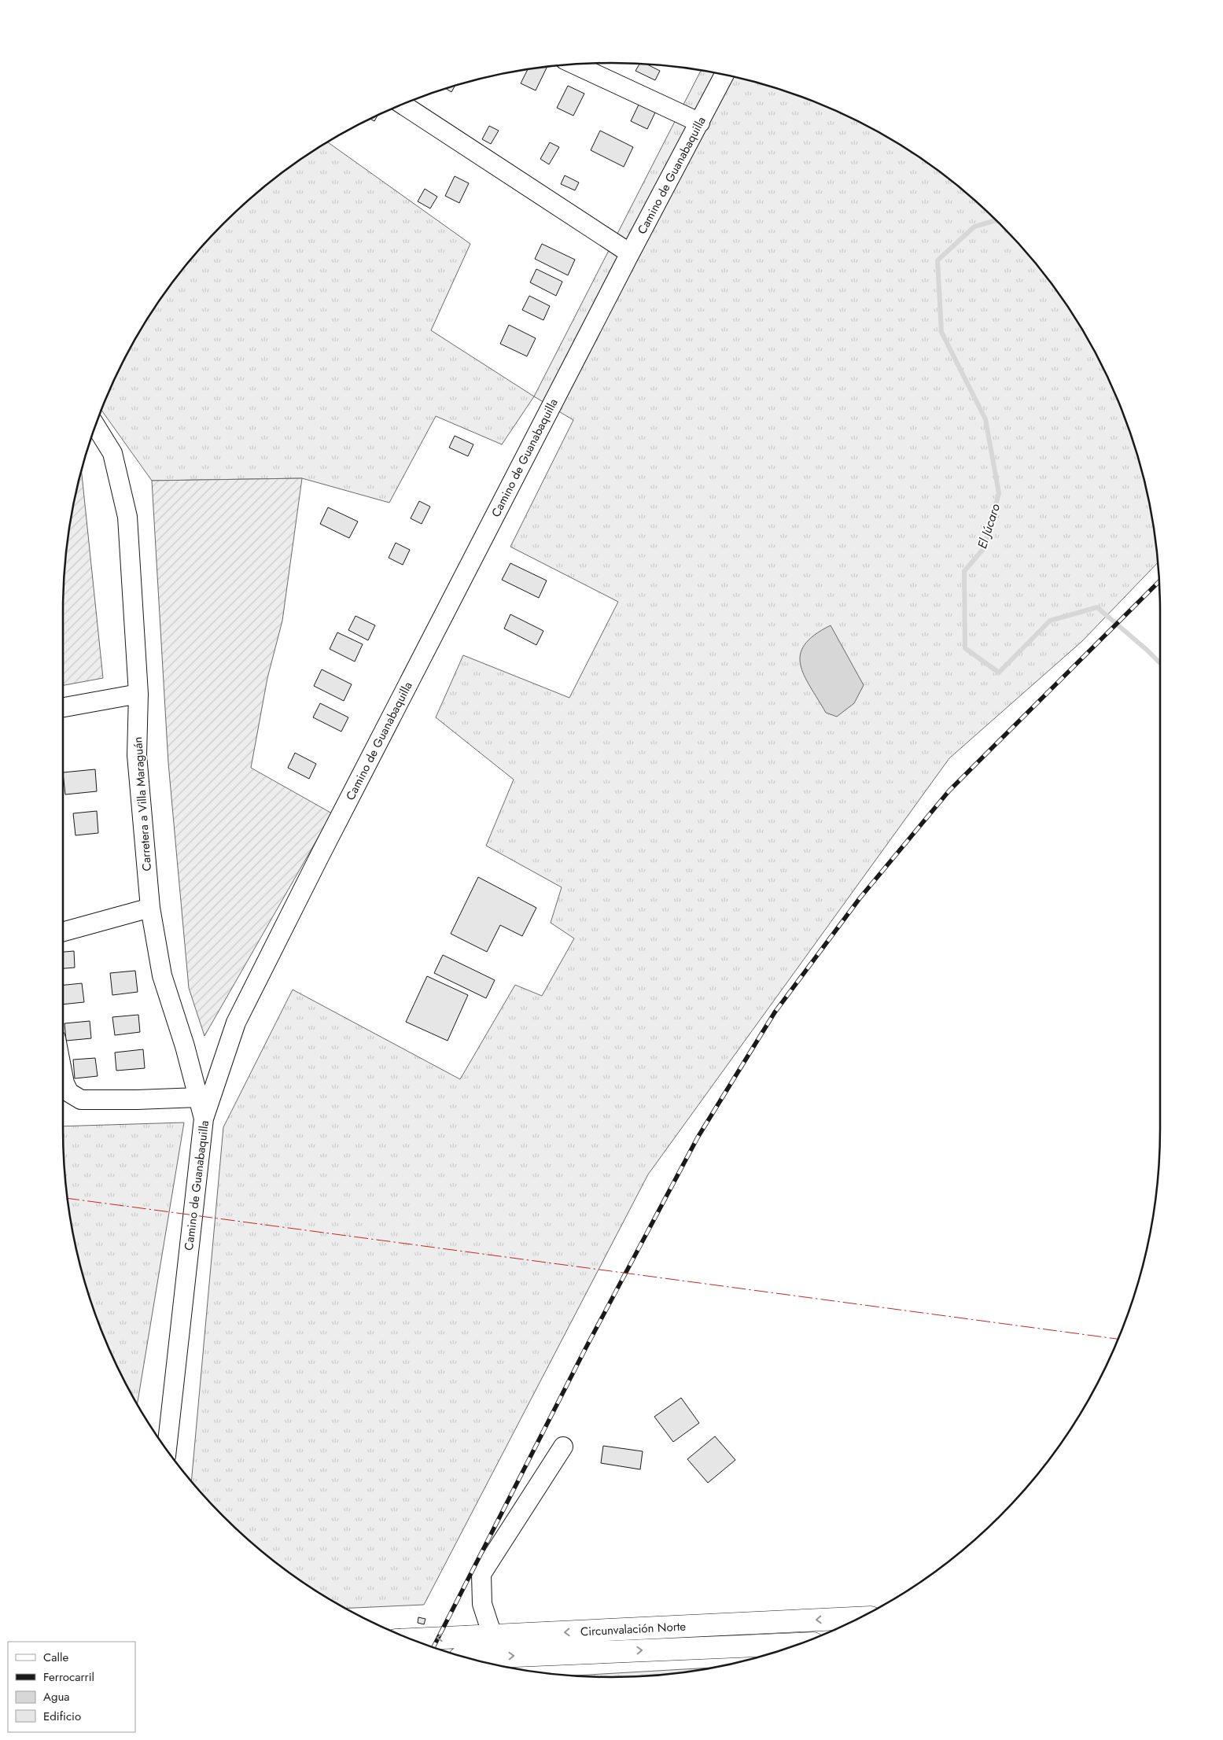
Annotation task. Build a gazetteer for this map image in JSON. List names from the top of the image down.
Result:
{
  "streets": {
    "highway": ["Circunvalación Norte"],
    "street": ["Camino de Guanabaquilla", "Carretera a Villa Maraguán"]
  },
  "crossings": [
    ["Camino de Guanabaquilla", "Carretera a Villa Maraguán"]
  ],
  "water": ["El Júcaro"],
  "legend": [
    "Calle",
    "Ferrocarril",
    "Agua",
    "Edificio"
  ]
}
